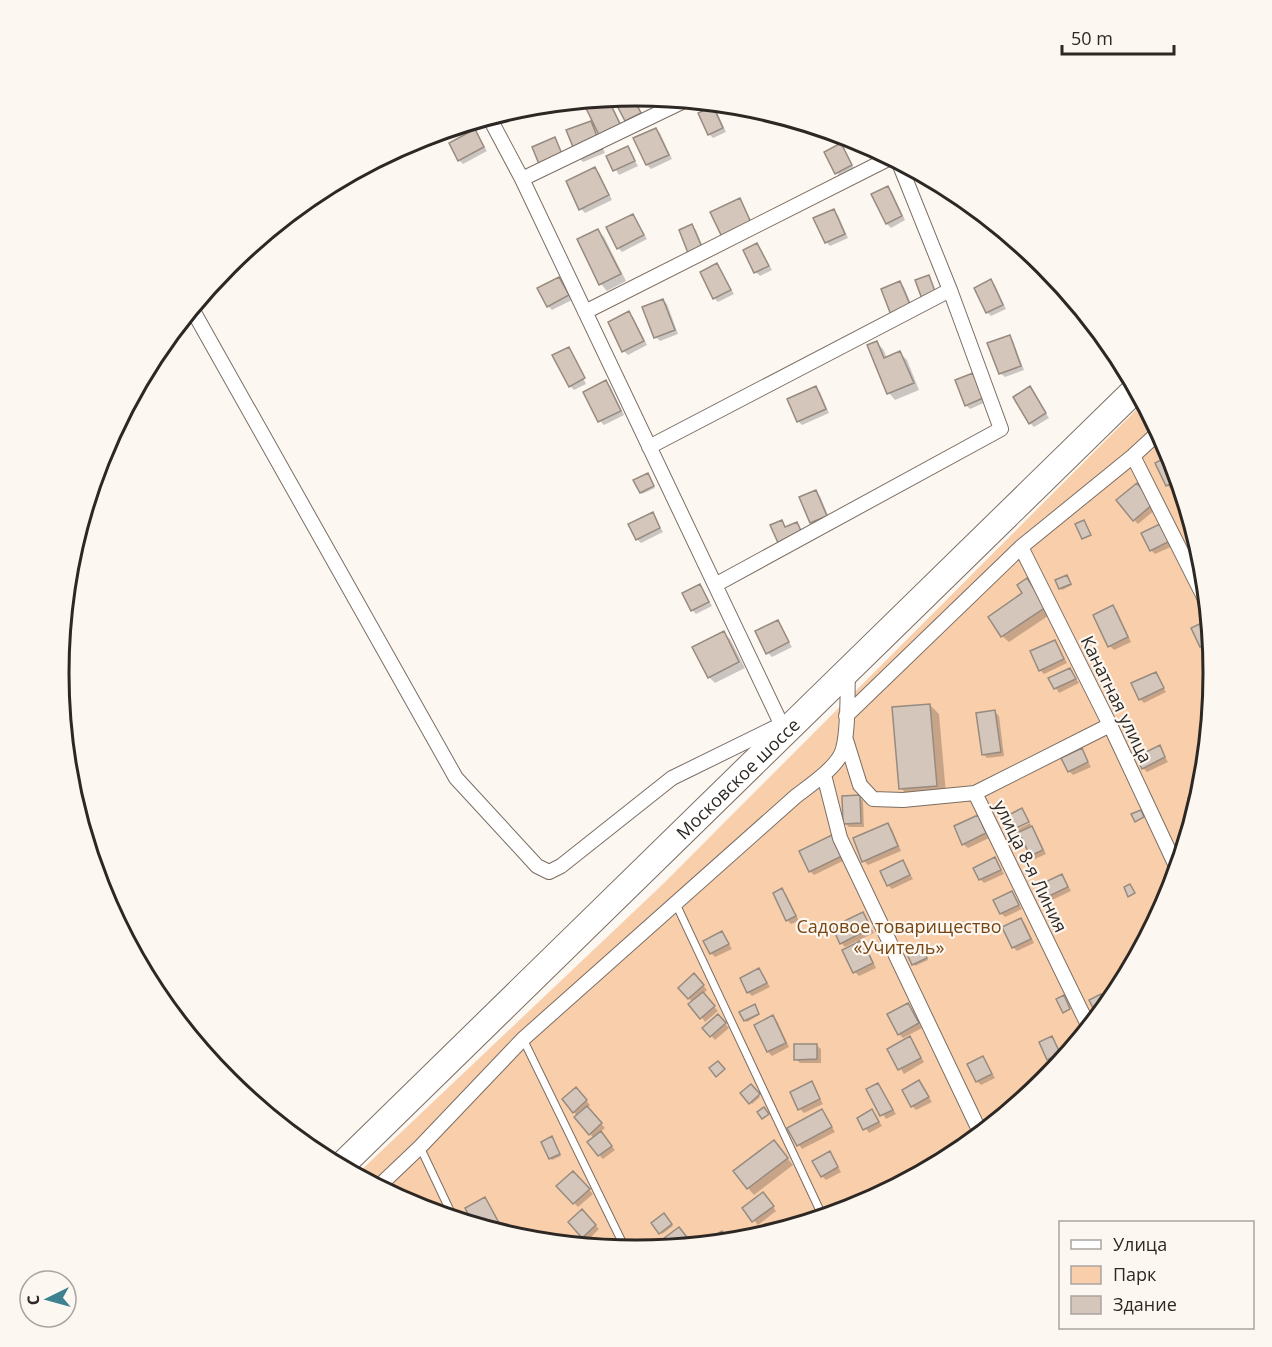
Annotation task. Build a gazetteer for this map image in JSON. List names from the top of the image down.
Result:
{
  "streets": {
    "highway": ["Московское шоссе"],
    "street": ["Канатная улица", "улица 8-я Линия"]
  },
  "crossings": [
    ["Канатная улица", "улица 8-я Линия"]
  ],
  "parks": ["Садовое товарищество «Учитель»"],
  "legend": ["Улица", "Парк", "Здание"],
  "scale_bar": "50 m",
  "north": "left"
}
